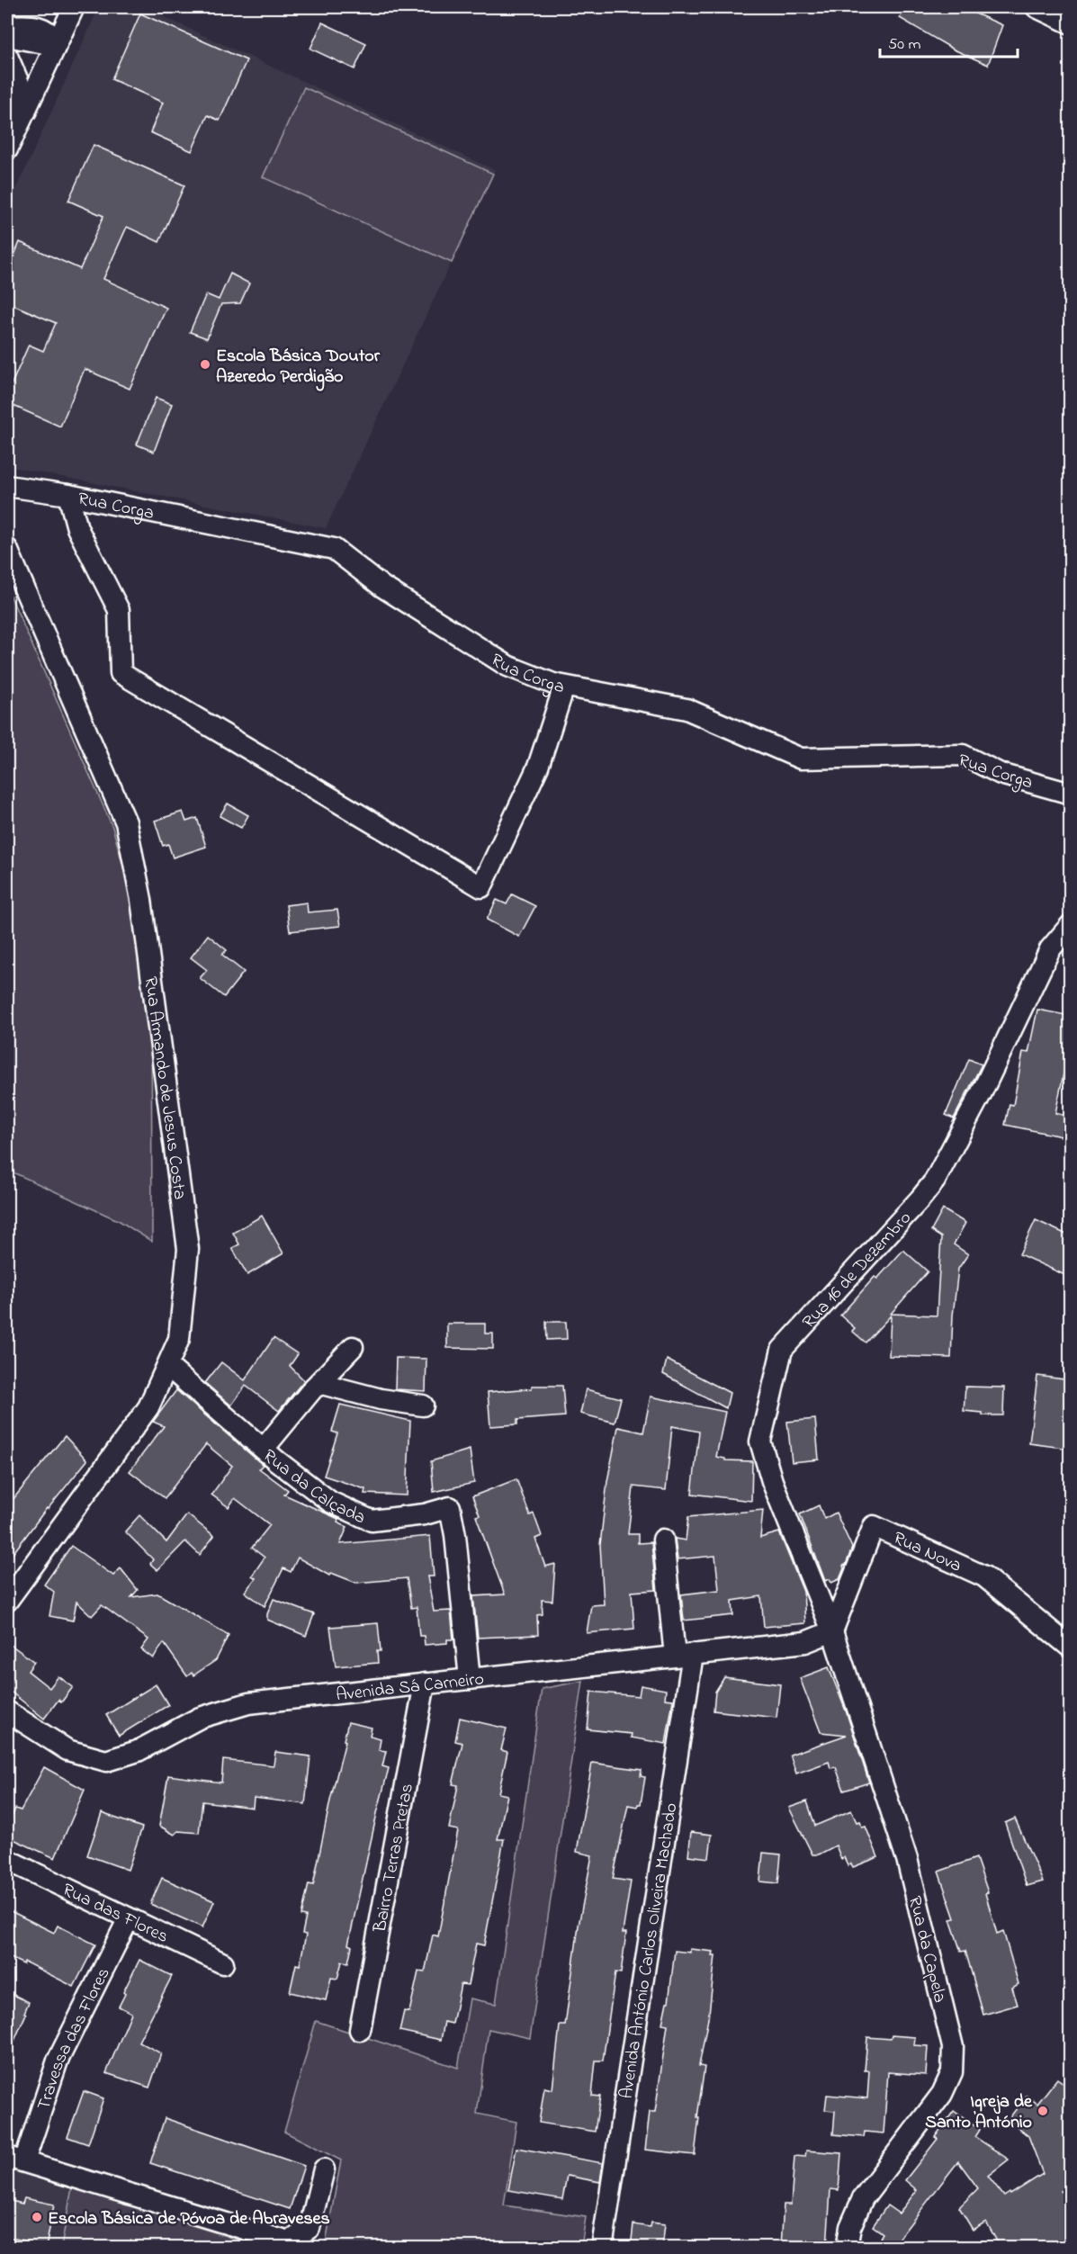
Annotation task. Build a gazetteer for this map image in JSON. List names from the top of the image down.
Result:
{
  "streets": {
    "street": [
      "Rua Corga",
      "Rua Armando de Jesus Costa",
      "Rua 16 de Dezembro",
      "Rua da Calçada",
      "Rua Nova",
      "Avenida Sá Carneiro",
      "Bairro Terras Pretas",
      "Rua das Flores",
      "Rua da Capela",
      "Avenida António Carlos Oliveira Machado",
      "Travessa das Flores"
    ]
  },
  "crossings": [
    ["Rua Armando de Jesus Costa", "Rua da Calçada"],
    ["Rua 16 de Dezembro", "Rua Nova"],
    ["Rua 16 de Dezembro", "Avenida Sá Carneiro"],
    ["Rua 16 de Dezembro", "Rua da Capela"],
    ["Rua da Calçada", "Avenida Sá Carneiro"],
    ["Rua Nova", "Avenida Sá Carneiro"],
    ["Rua Nova", "Rua da Capela"],
    ["Avenida Sá Carneiro", "Bairro Terras Pretas"],
    ["Avenida Sá Carneiro", "Rua da Capela"],
    ["Avenida Sá Carneiro", "Avenida António Carlos Oliveira Machado"],
    ["Rua das Flores", "Travessa das Flores"]
  ],
  "places": ["Escola Básica Doutor Azeredo Perdigão", "Igreja de Santo António", "Escola Básica de Póvoa de Abraveses"],
  "scale_bar": "50 m"
}
